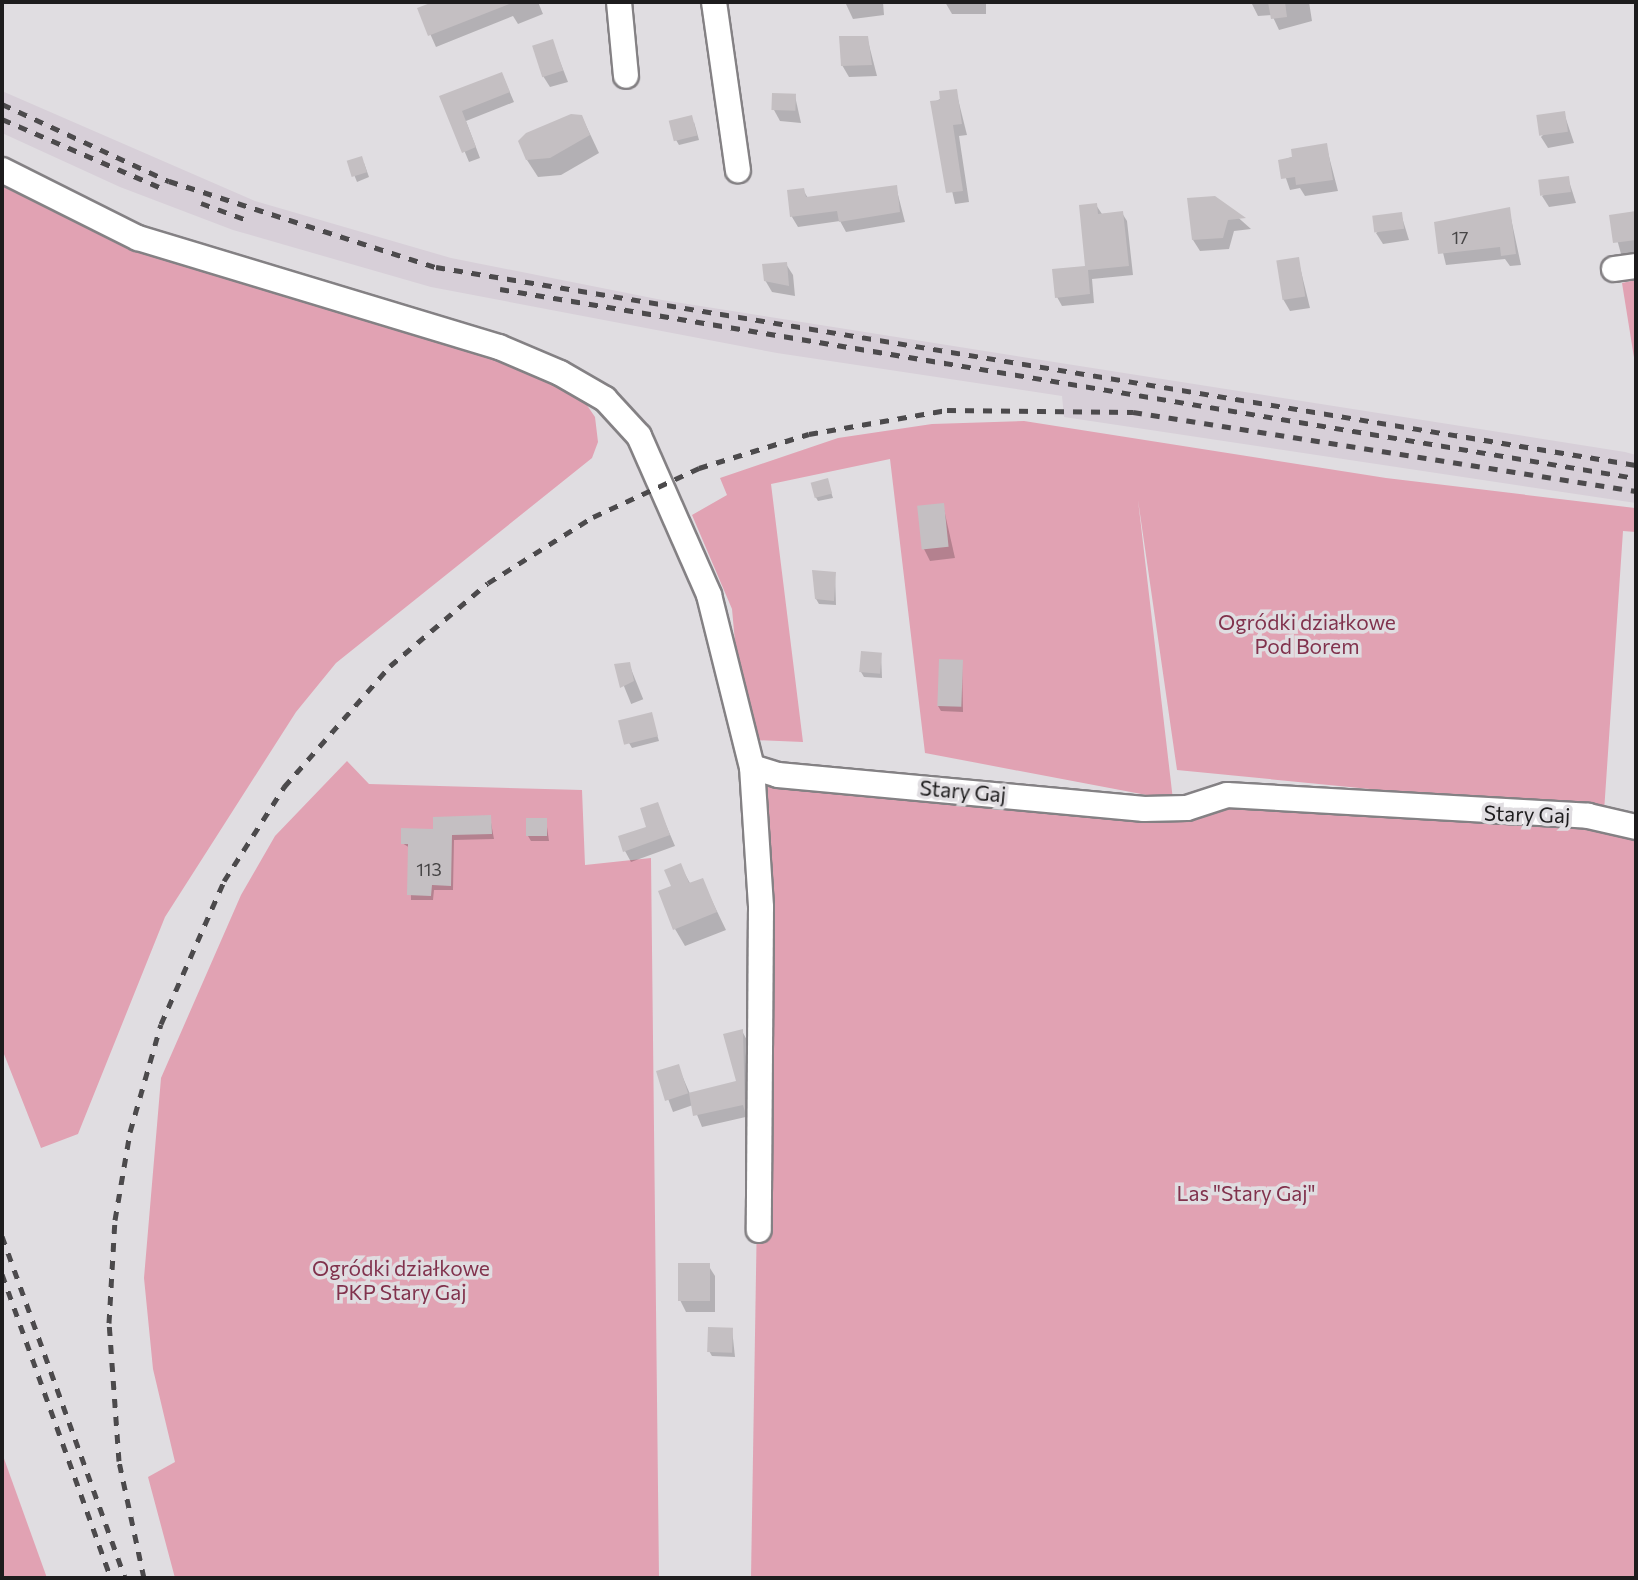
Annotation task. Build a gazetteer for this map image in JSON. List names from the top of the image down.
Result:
{
  "streets": {
    "street": ["Stary Gaj"]
  },
  "parks": ["Ogródki działkowe Pod Borem", "Las \"Stary Gaj\"", "Ogródki działkowe PKP Stary Gaj"],
  "house_numbers": ["17", "113"]
}
